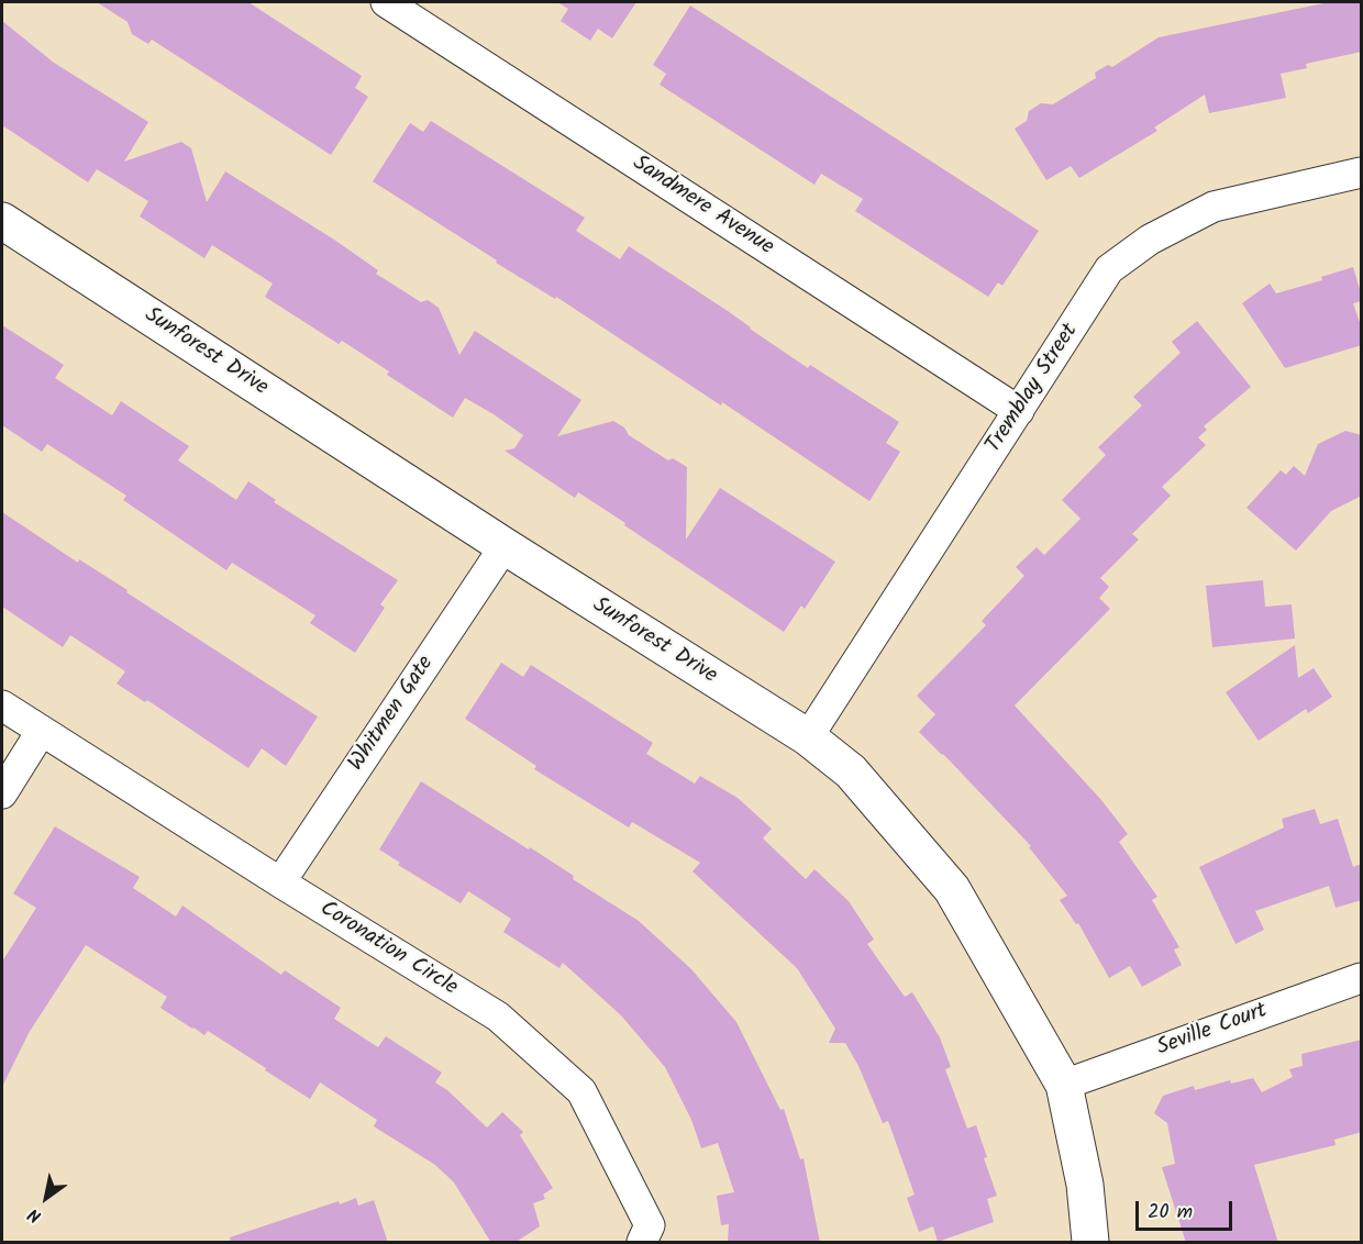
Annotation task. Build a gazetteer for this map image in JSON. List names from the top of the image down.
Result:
{
  "streets": {
    "street": [
      "Sandmere Avenue",
      "Sunforest Drive",
      "Tremblay Street",
      "Whitmen Gate",
      "Coronation Circle",
      "Seville Court"
    ]
  },
  "crossings": [
    ["Sandmere Avenue", "Tremblay Street"],
    ["Sunforest Drive", "Tremblay Street"],
    ["Sunforest Drive", "Whitmen Gate"],
    ["Sunforest Drive", "Seville Court"],
    ["Whitmen Gate", "Coronation Circle"]
  ],
  "scale_bar": "20 m",
  "north": "bottom left"
}
